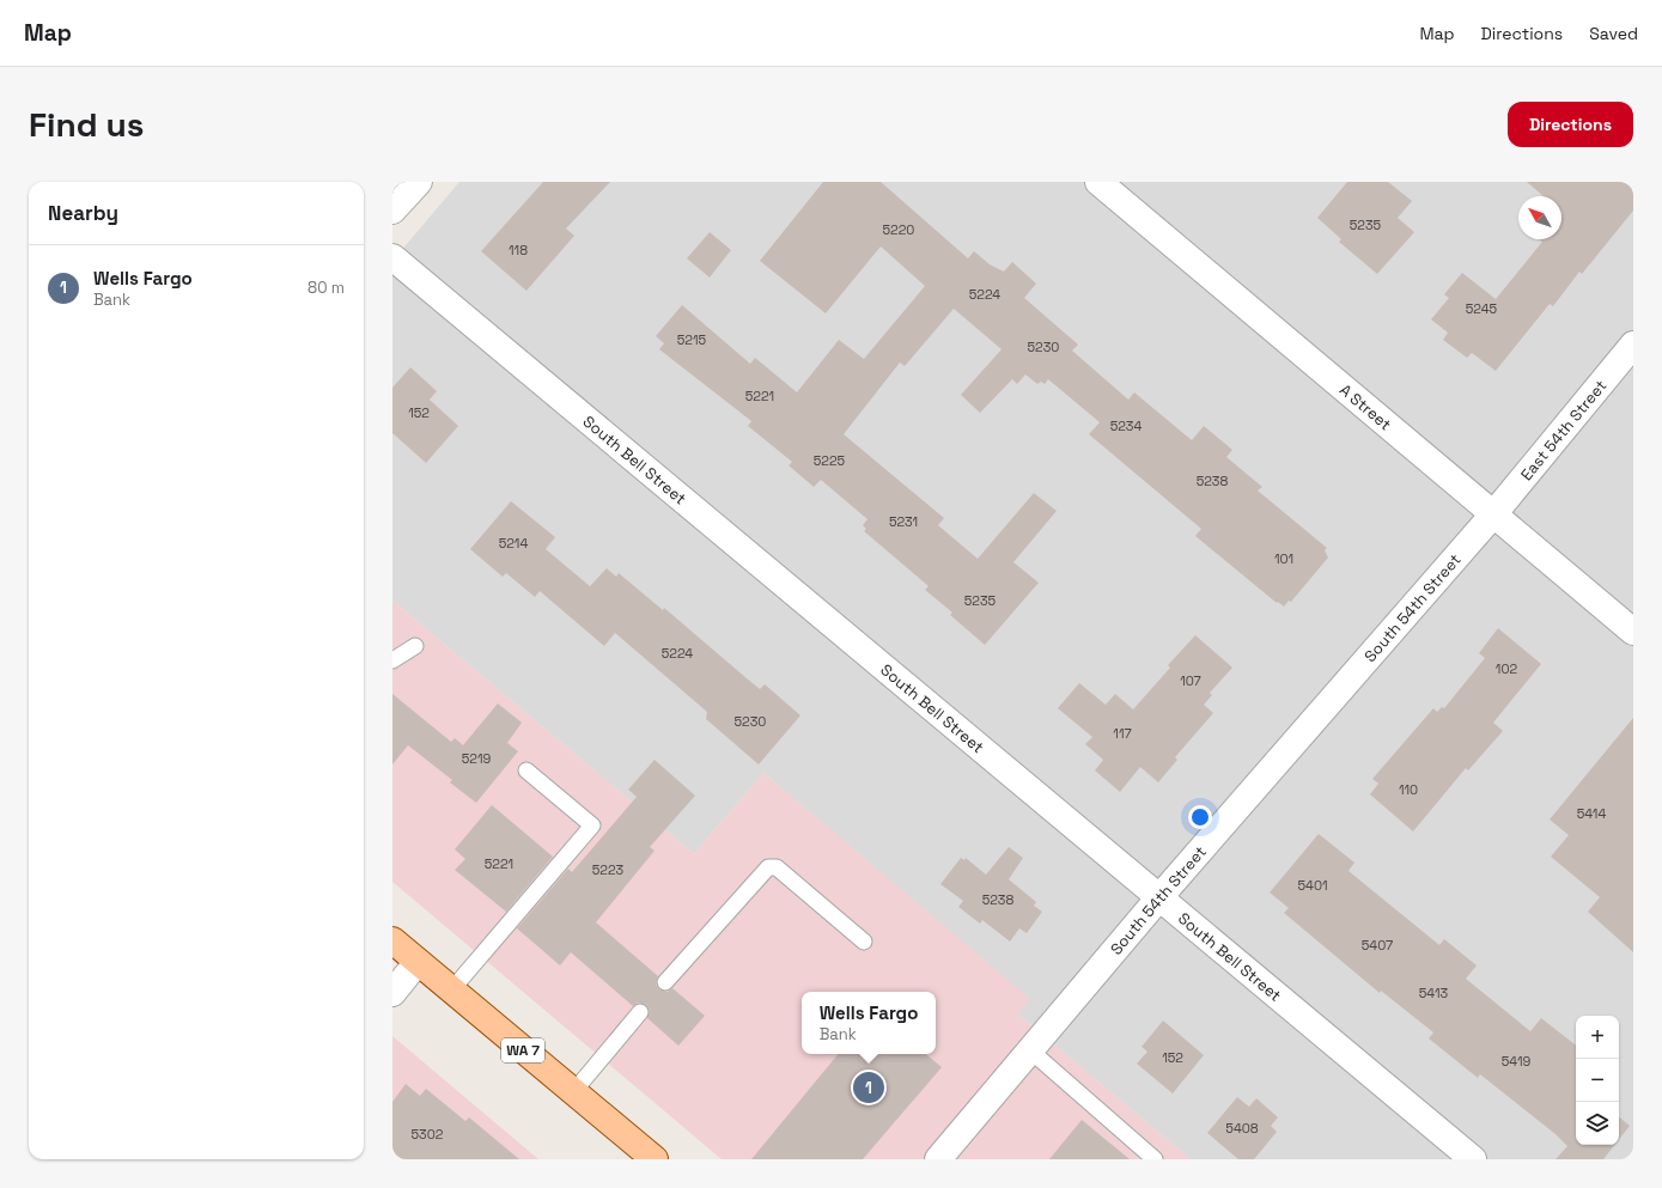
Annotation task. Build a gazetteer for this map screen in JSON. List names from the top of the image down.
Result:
{
  "streets": {
    "main road": ["WA 7"],
    "street": [
      "A Street",
      "East 54th Street",
      "South Bell Street",
      "South 54th Street"
    ]
  },
  "crossings": [
    ["A Street", "East 54th Street"],
    ["A Street", "South 54th Street"],
    ["East 54th Street", "South 54th Street"],
    ["South Bell Street", "South 54th Street"]
  ],
  "house_numbers": [
    "5235",
    "5220",
    "118",
    "5224",
    "5245",
    "5215",
    "5230",
    "5221",
    "152",
    "5234",
    "5225",
    "5238",
    "5231",
    "5214",
    "101",
    "5235",
    "5224",
    "102",
    "107",
    "5230",
    "117",
    "5219",
    "110",
    "5414",
    "5221",
    "5223",
    "5401",
    "5238",
    "5407",
    "5413",
    "152",
    "5419",
    "5408",
    "5302"
  ],
  "north": "top left",
  "page": {
    "header": "Map",
    "nav": ["Map", "Directions", "Saved"],
    "buttons": "Directions",
    "title": "Find us",
    "heading": "Nearby",
    "list": [
      {
        "mark": "1",
        "name": "Wells Fargo",
        "note": "Bank",
        "value": "80 m"
      }
    ],
    "popup": ["Wells Fargo", "Bank"],
    "map_buttons": ["+", "−"],
    "pins": "1"
  }
}
